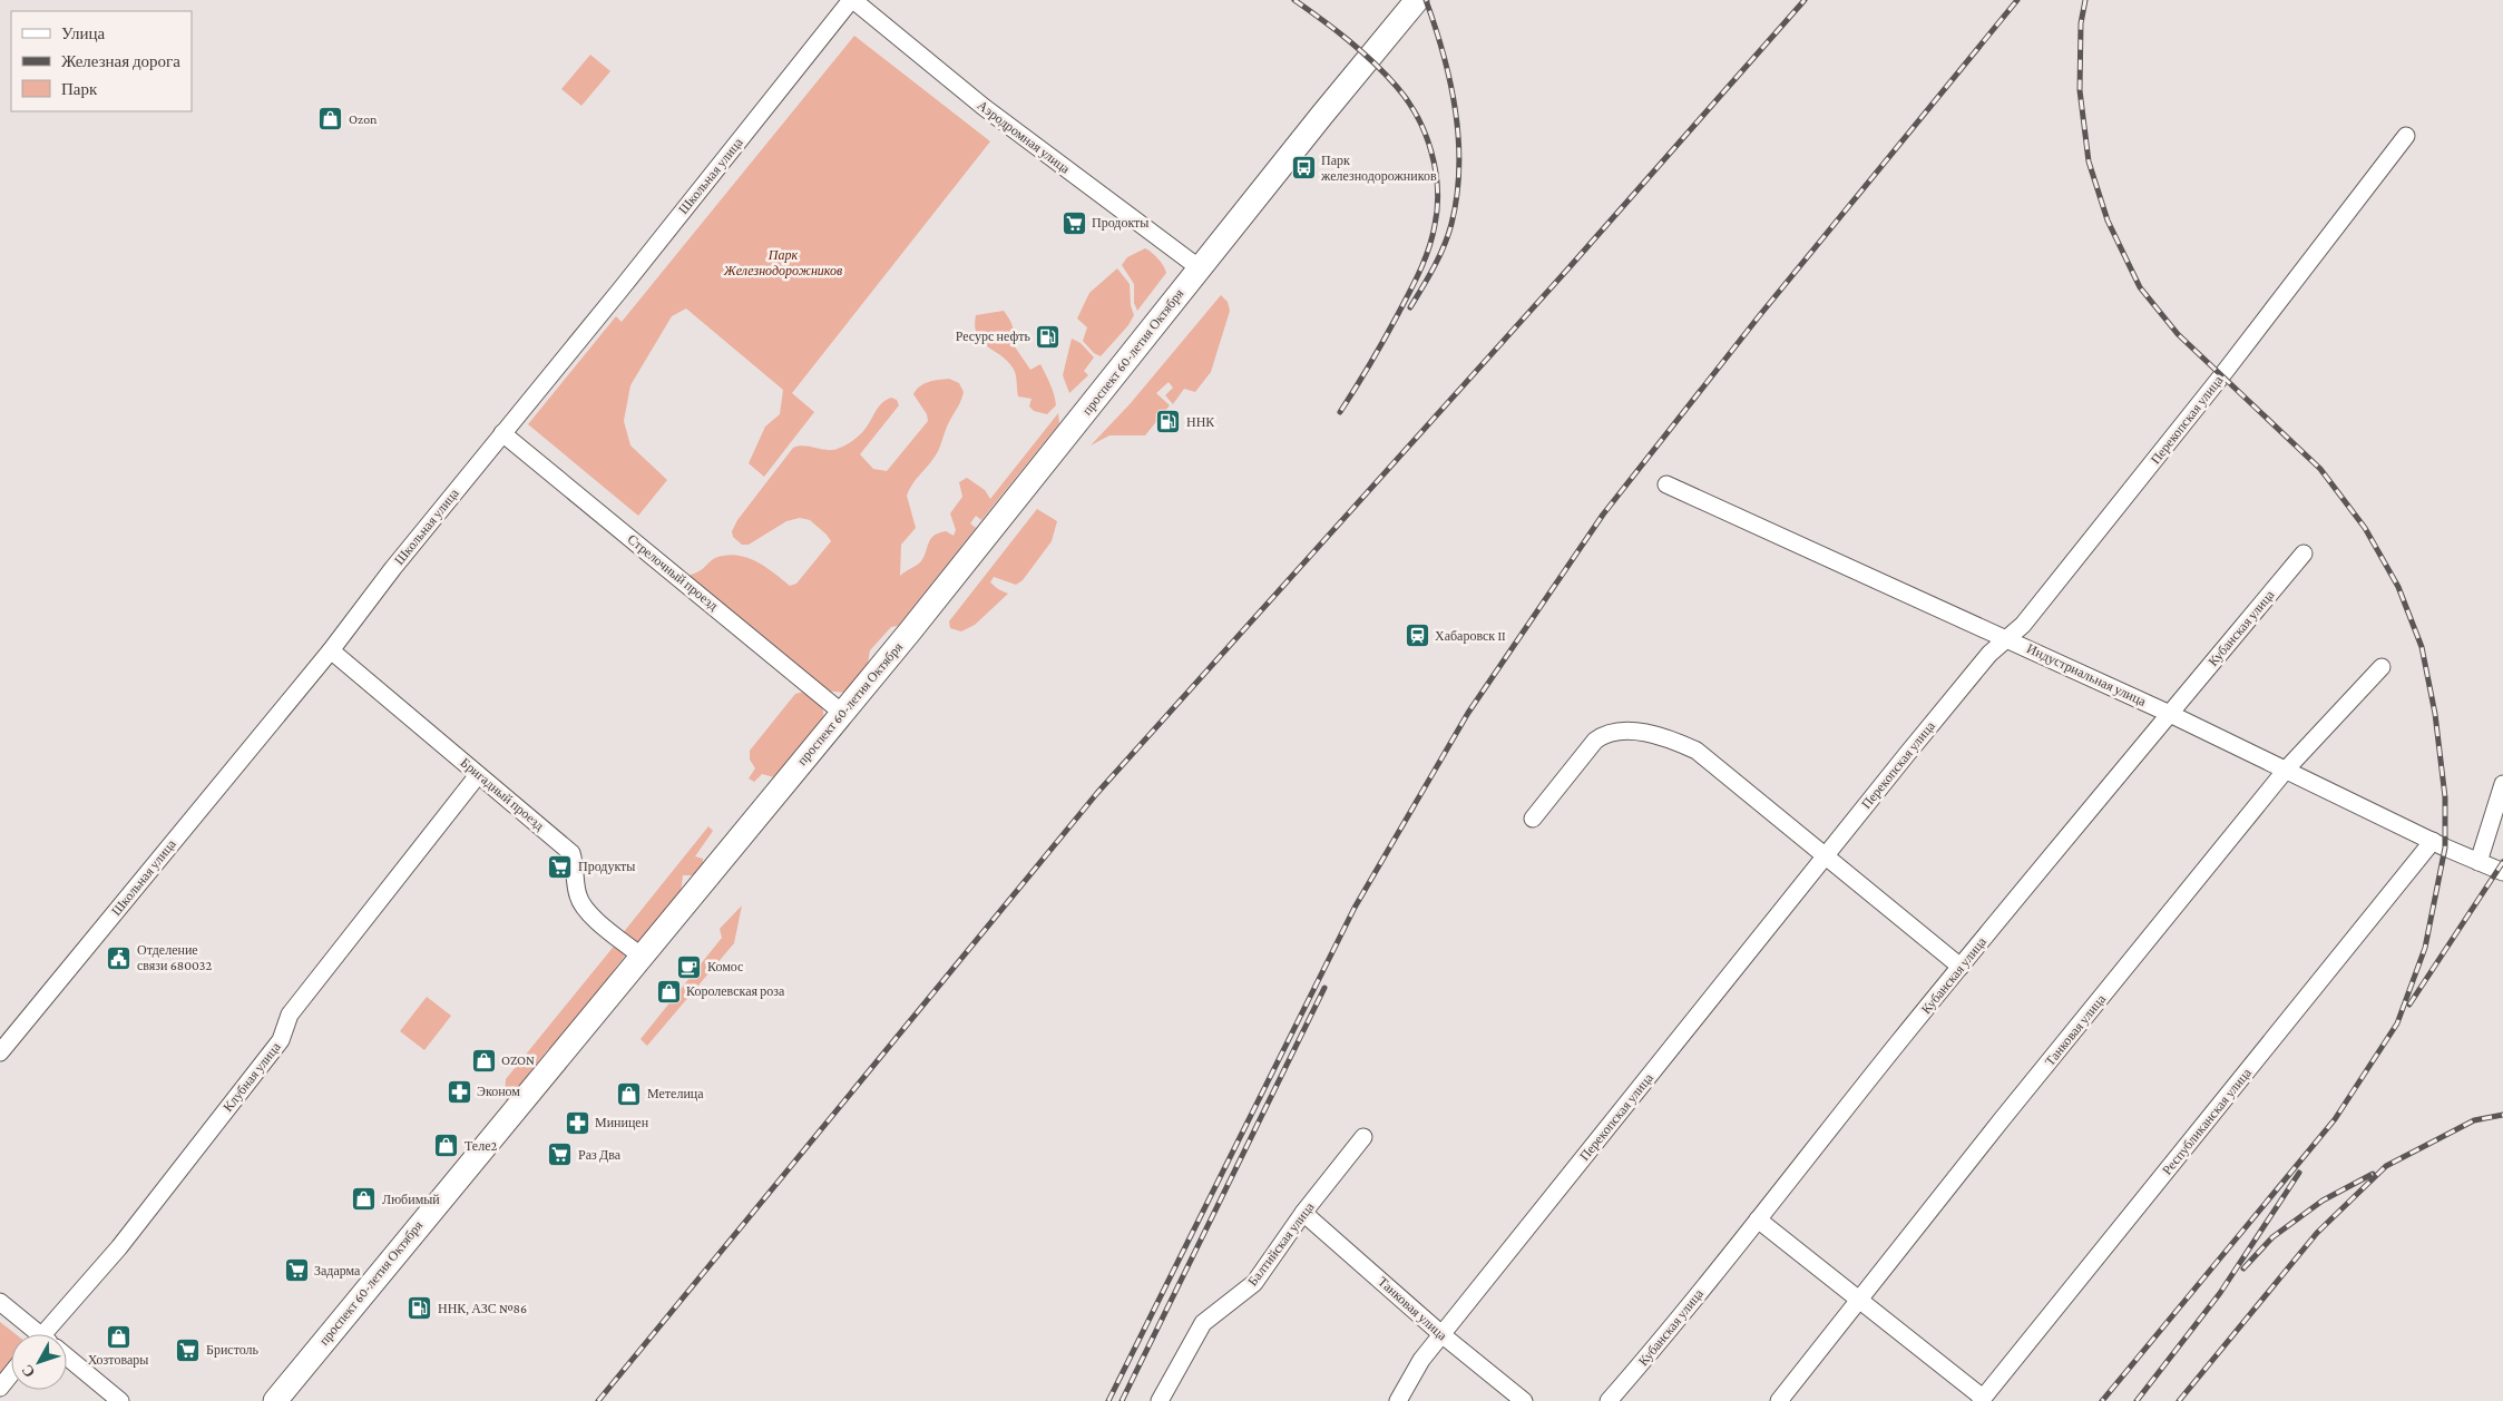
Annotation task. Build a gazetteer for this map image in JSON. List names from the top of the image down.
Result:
{
  "streets": {
    "highway": ["проспект 60-летия Октября"],
    "street": [
      "Аэродромная улица",
      "Школьная улица",
      "Перекопская улица",
      "Стрелочный проезд",
      "Кубанская улица",
      "Индустриальная улица",
      "Бригадный проезд",
      "Танковая улица",
      "Клубная улица",
      "Республиканская улица",
      "Балтийская улица"
    ]
  },
  "crossings": [
    ["Аэродромная улица", "Школьная улица"],
    ["Аэродромная улица", "проспект 60-летия Октября"],
    ["Школьная улица", "Стрелочный проезд"],
    ["Школьная улица", "Бригадный проезд"],
    ["проспект 60-летия Октября", "Стрелочный проезд"],
    ["проспект 60-летия Октября", "Бригадный проезд"],
    ["Перекопская улица", "Индустриальная улица"],
    ["Перекопская улица", "Танковая улица"],
    ["Кубанская улица", "Индустриальная улица"],
    ["Индустриальная улица", "Танковая улица"],
    ["Индустриальная улица", "Республиканская улица"],
    ["Бригадный проезд", "Клубная улица"],
    ["Танковая улица", "Балтийская улица"]
  ],
  "parks": ["Парк Железнодорожников"],
  "places": {
    "shop": [
      "Ozon",
      "Королевская роза",
      "OZON",
      "Метелица",
      "Теле2",
      "Любимый",
      "Хозтовары"
    ],
    "bus stop": ["Парк железнодорожников"],
    "supermarket": [
      "Продокты",
      "Продукты",
      "Раз Два",
      "Задарма",
      "Бристоль"
    ],
    "fuel station": ["Ресурс нефть", "ННК", "ННК, АЗС №86"],
    "station": ["Хабаровск II"],
    "public building": ["Отделение связи 680032"],
    "cafe": ["Комос"],
    "pharmacy": ["Эконом", "Миницен"]
  },
  "legend": ["Улица", "Железная дорога", "Парк"],
  "north": "bottom left"
}
